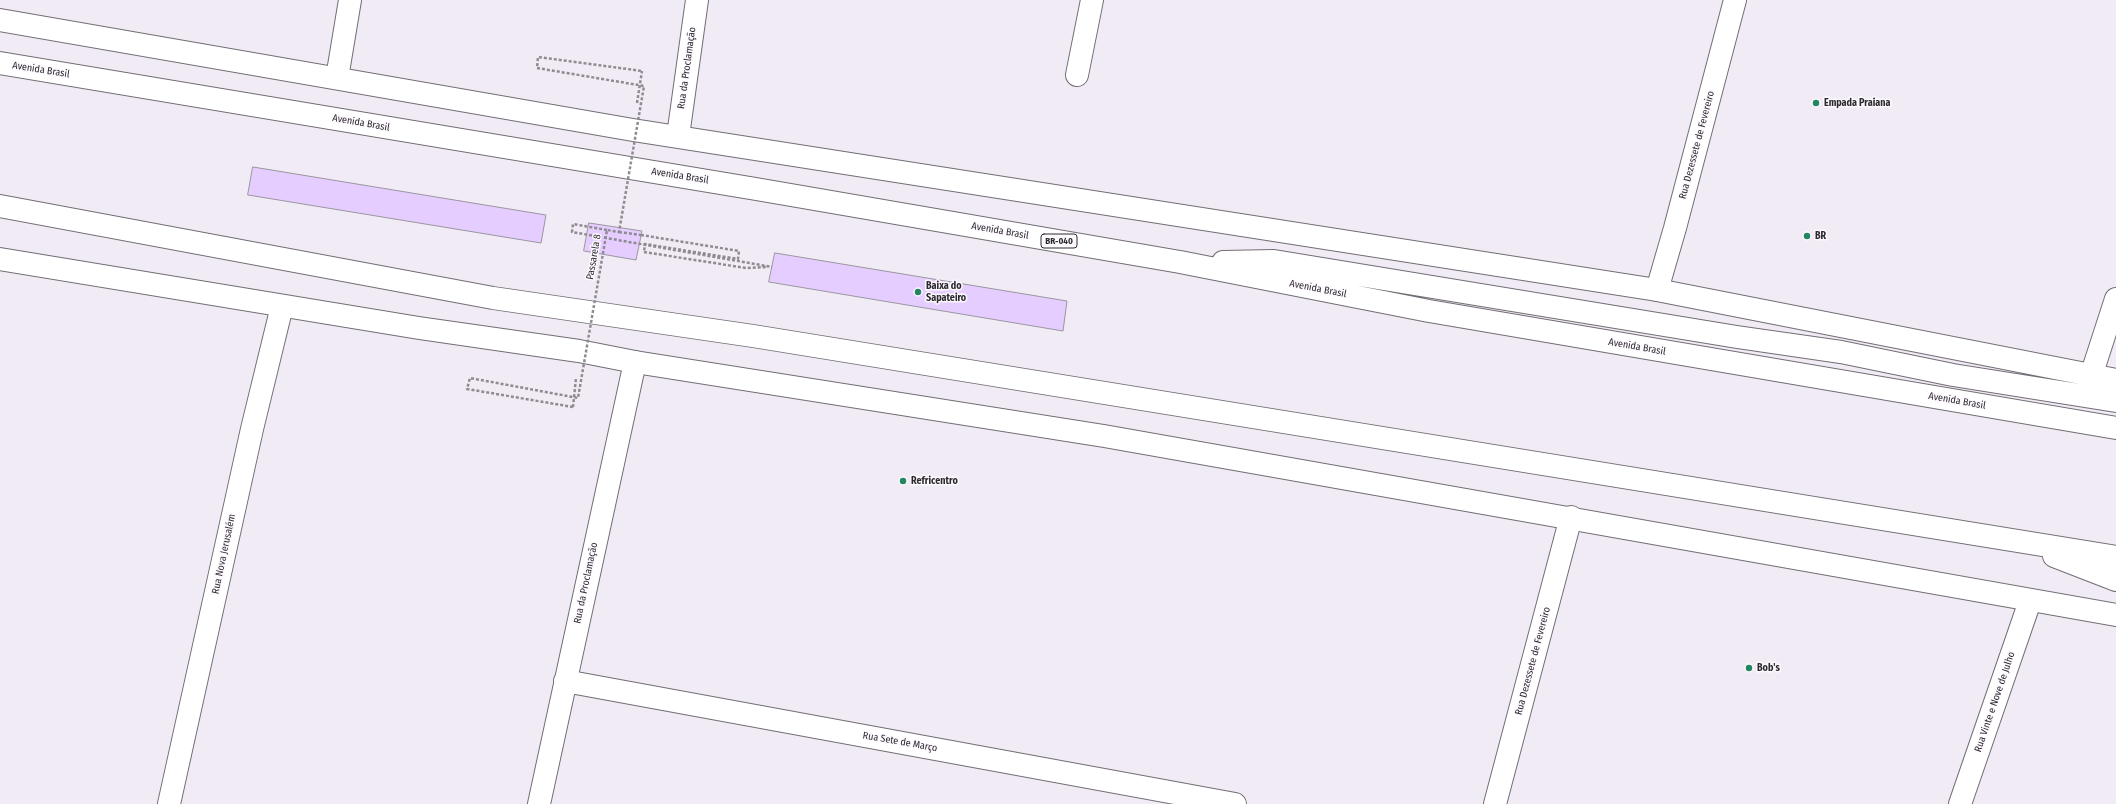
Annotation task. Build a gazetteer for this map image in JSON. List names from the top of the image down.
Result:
{
  "streets": {
    "main road": [
      "Rua da Proclamação",
      "Avenida Brasil",
      "Rua Dezessete de Fevereiro",
      "BR-040",
      "Rua Nova Jerusalém",
      "Rua Vinte e Nove de Julho",
      "Rua Sete de Março"
    ],
    "path": ["Passarela 8"]
  },
  "crossings": [
    ["Rua da Proclamação", "Rua Sete de Março"]
  ],
  "places": [
    "Empada Praiana",
    "BR",
    "Baixa do Sapateiro",
    "Refricentro",
    "Bob's"
  ]
}
